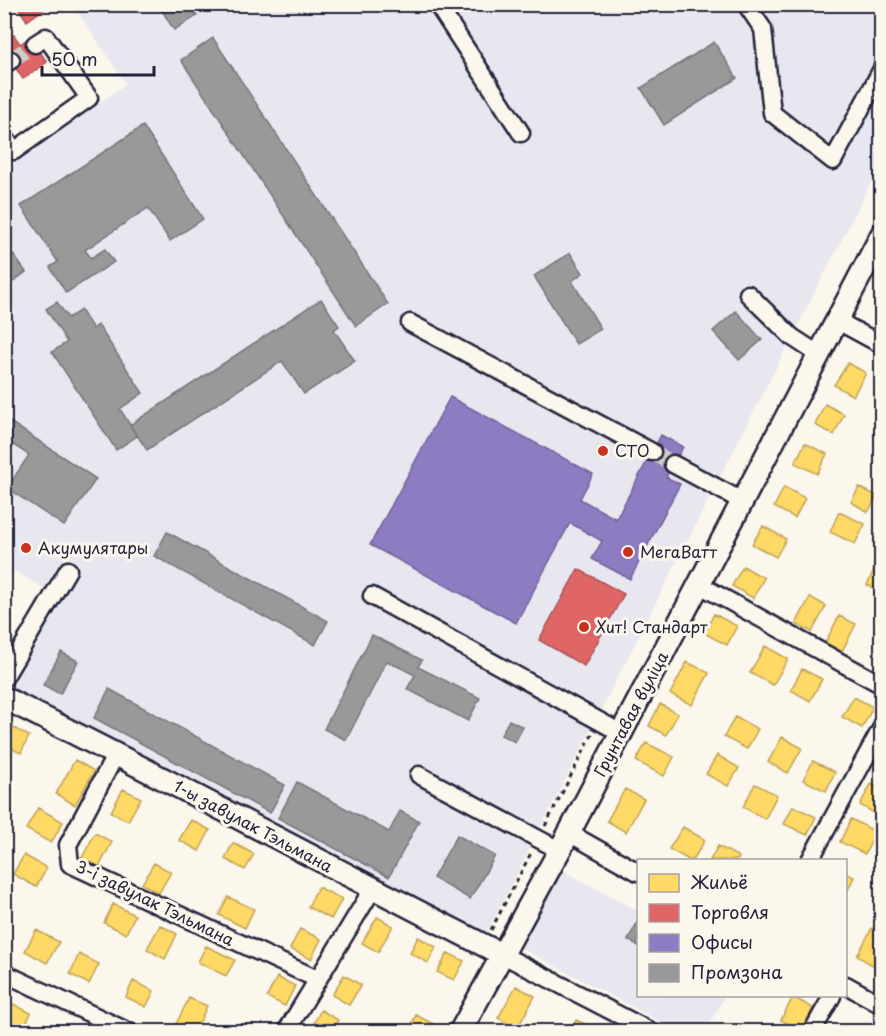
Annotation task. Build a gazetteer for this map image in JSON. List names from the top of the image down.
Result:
{
  "streets": {
    "main road": ["Грунтавая вуліца", "1-ы завулак Тэльмана"],
    "street": ["3-і завулак Тэльмана"]
  },
  "crossings": [
    ["Грунтавая вуліца", "1-ы завулак Тэльмана"],
    ["1-ы завулак Тэльмана", "3-і завулак Тэльмана"]
  ],
  "places": [
    "СТО",
    "Акумулятары",
    "МегаВатт",
    "Хит! Стандарт"
  ],
  "legend": [
    "Жильё",
    "Торговля",
    "Офисы",
    "Промзона"
  ],
  "scale_bar": "50 m"
}
